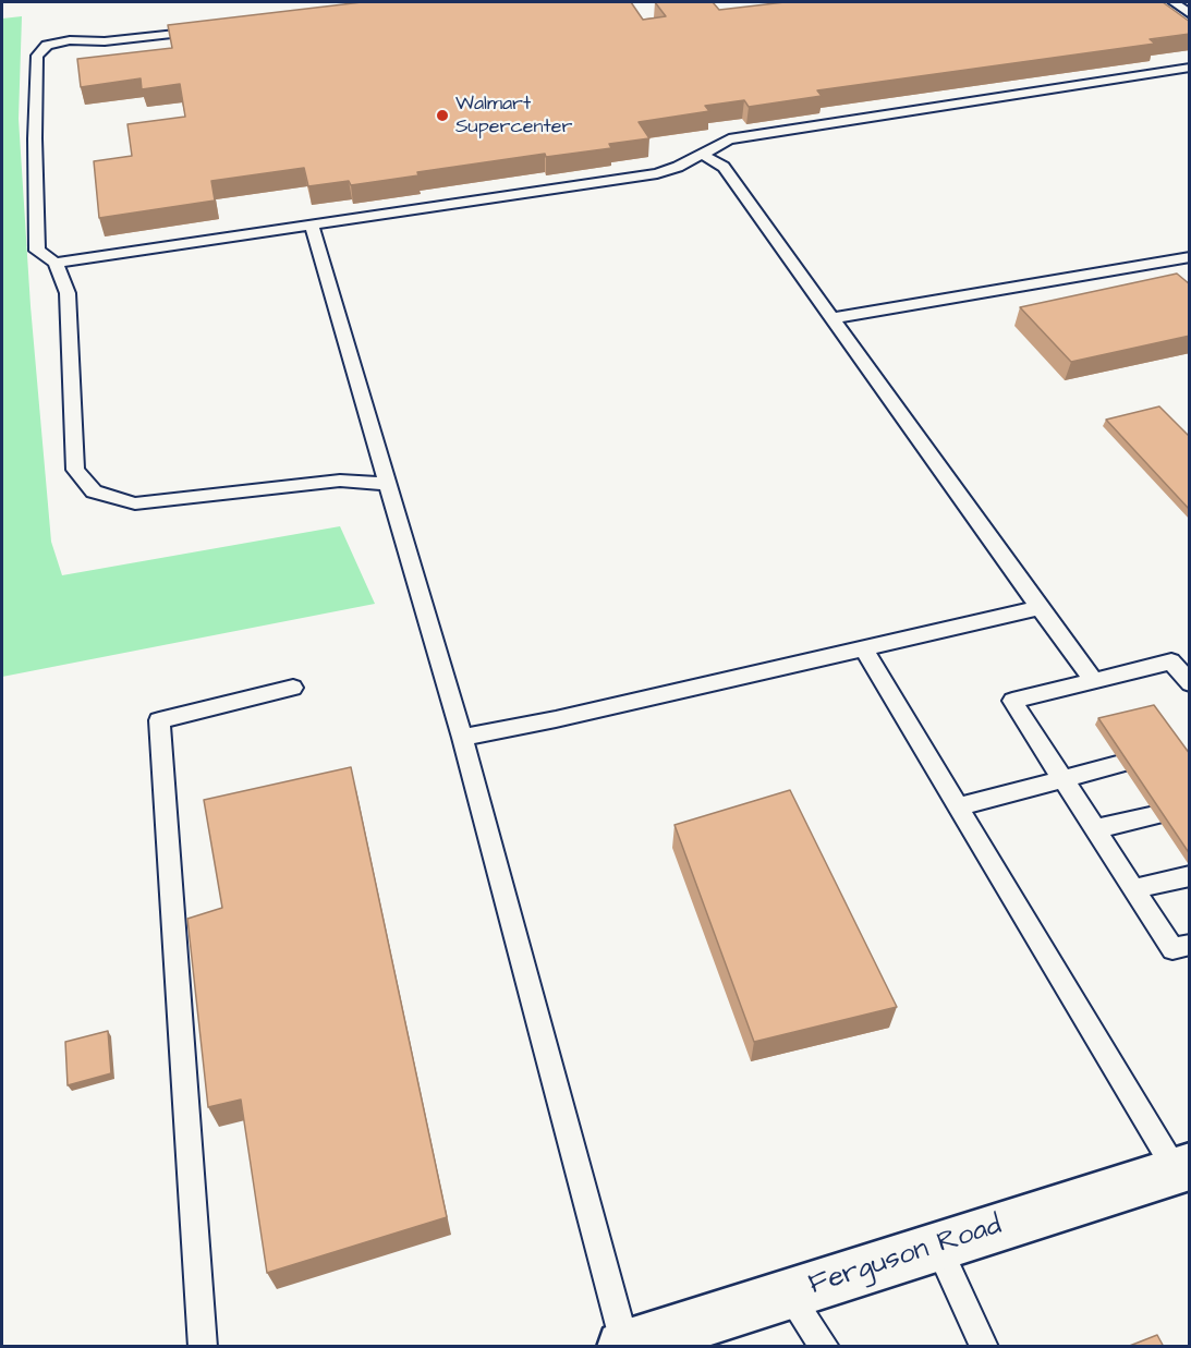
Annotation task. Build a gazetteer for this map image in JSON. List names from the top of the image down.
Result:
{
  "streets": {
    "street": ["Ferguson Road"]
  },
  "places": ["Walmart Supercenter"]
}
